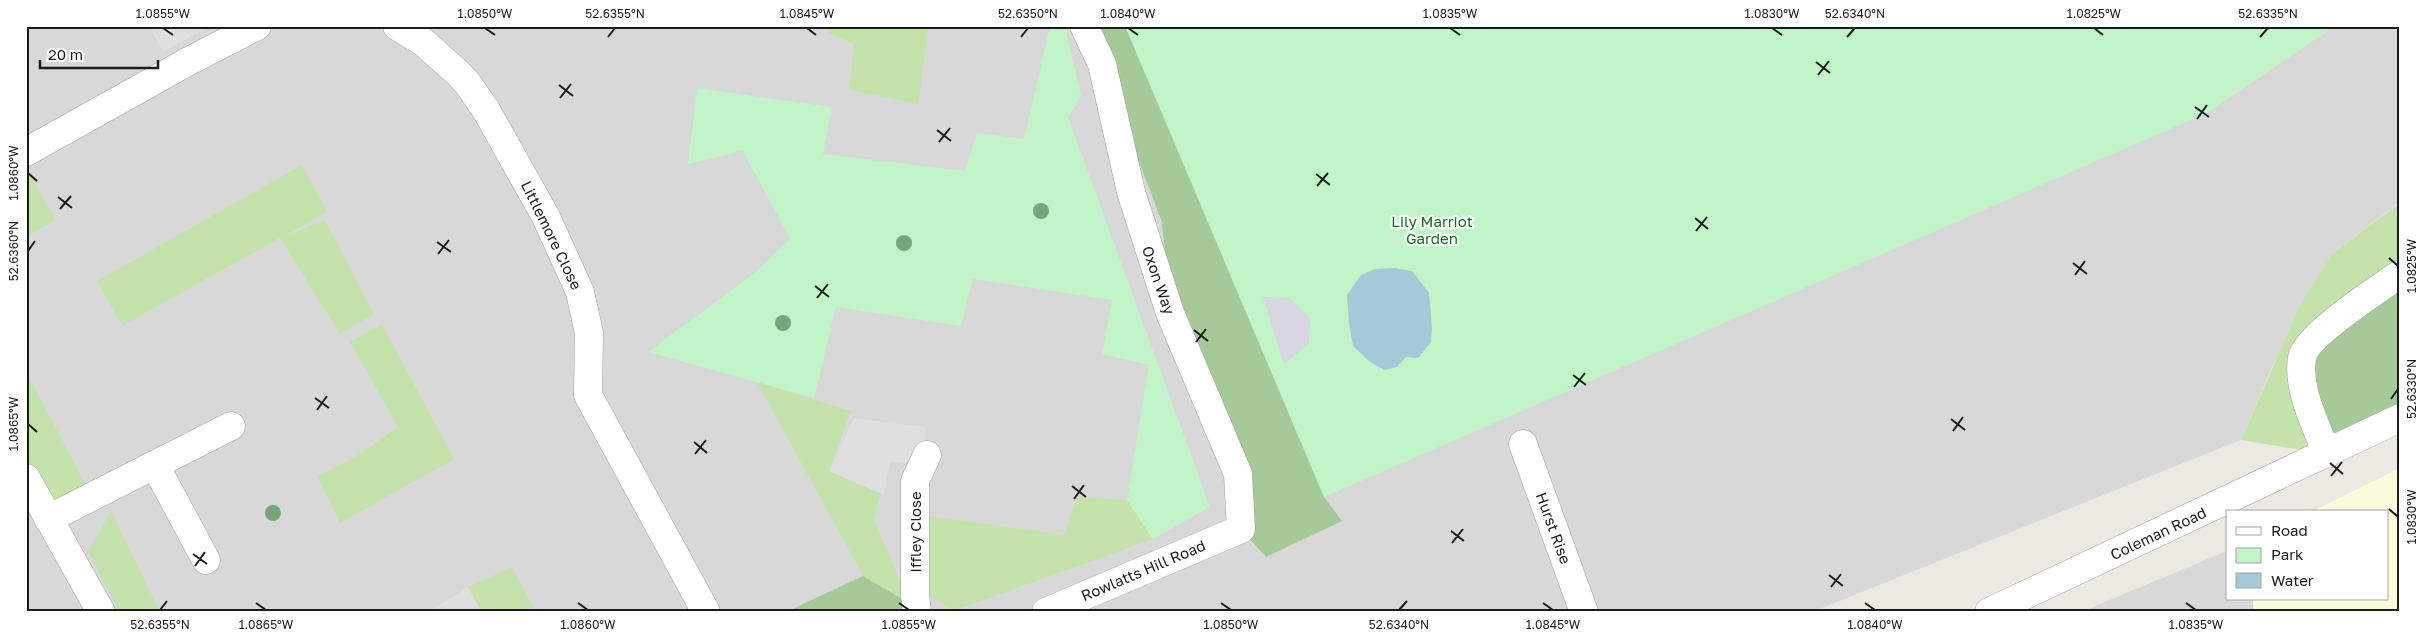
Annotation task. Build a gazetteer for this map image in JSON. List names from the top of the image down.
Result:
{
  "streets": {
    "street": [
      "Littlemore Close",
      "Oxon Way",
      "Hurst Rise",
      "Iffley Close",
      "Coleman Road",
      "Rowlatts Hill Road"
    ]
  },
  "crossings": [
    ["Oxon Way", "Rowlatts Hill Road"]
  ],
  "parks": ["Lily Marriot Garden"],
  "legend": ["Road", "Park", "Water"],
  "scale_bar": "20 m",
  "coordinates": [
    "1.0855°W",
    "1.0850°W",
    "52.6355°N",
    "1.0845°W",
    "52.6350°N",
    "1.0840°W",
    "1.0835°W",
    "1.0830°W",
    "52.6340°N",
    "1.0825°W",
    "52.6335°N",
    "1.0860°W",
    "52.6360°N",
    "52.6330°N",
    "1.0865°W"
  ]
}
